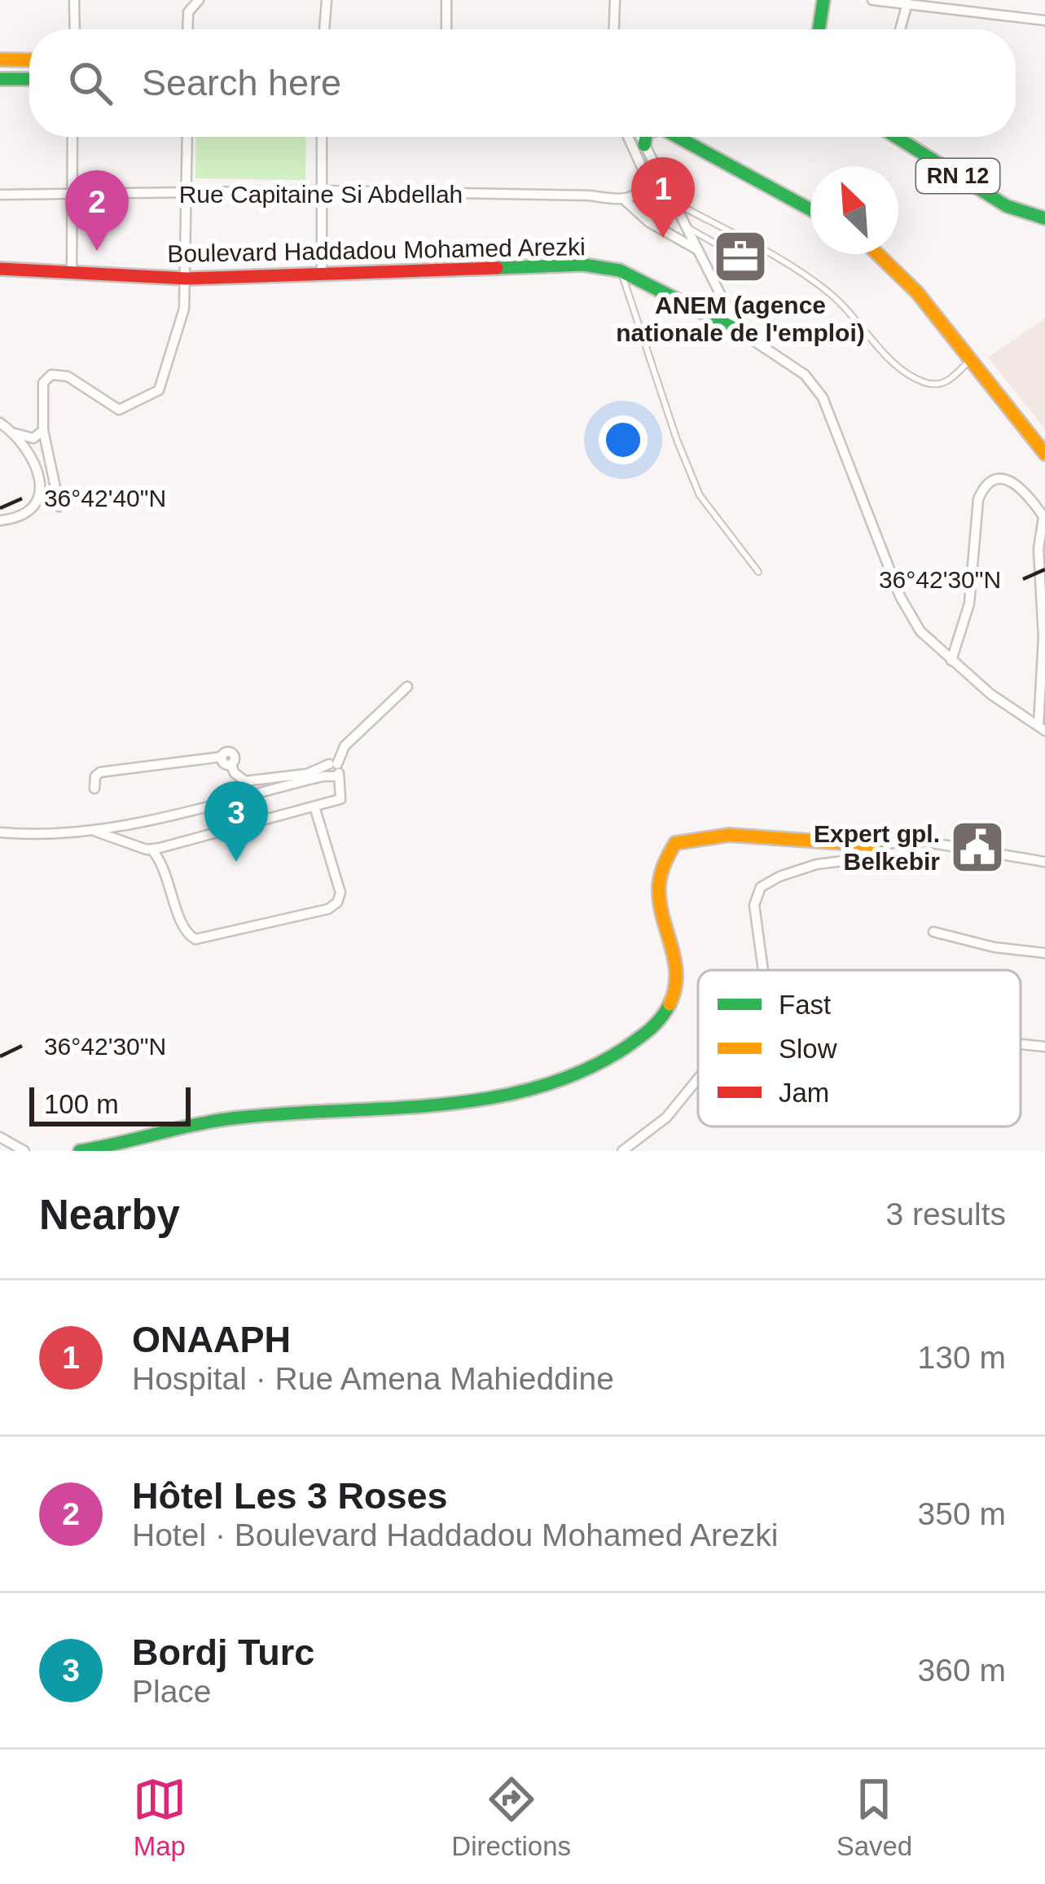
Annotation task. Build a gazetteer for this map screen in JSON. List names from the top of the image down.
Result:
{
  "streets": {
    "street": ["RN 12", "Rue Capitaine Si Abdellah", "Boulevard Haddadou Mohamed Arezki"]
  },
  "places": {
    "office": ["ANEM (agence nationale de l'emploi)"],
    "public building": ["Expert gpl. Belkebir"]
  },
  "legend": ["Fast", "Slow", "Jam"],
  "scale_bar": "100 m",
  "north": "top left",
  "page": {
    "search": "Search here",
    "pins": ["1", "2", "3"],
    "scale": "100 m",
    "heading": ["Nearby", "3 results"],
    "list": [
      {
        "mark": "1",
        "name": "ONAAPH",
        "note": "Hospital · Rue Amena Mahieddine",
        "value": "130 m"
      },
      {
        "mark": "2",
        "name": "Hôtel Les 3 Roses",
        "note": "Hotel · Boulevard Haddadou Mohamed Arezki",
        "value": "350 m"
      },
      {
        "mark": "3",
        "name": "Bordj Turc",
        "note": "Place",
        "value": "360 m"
      }
    ],
    "nav": ["Map", "Directions", "Saved"]
  },
  "coordinates": ["36°42'40\"N", "36°42'30\"N"]
}
